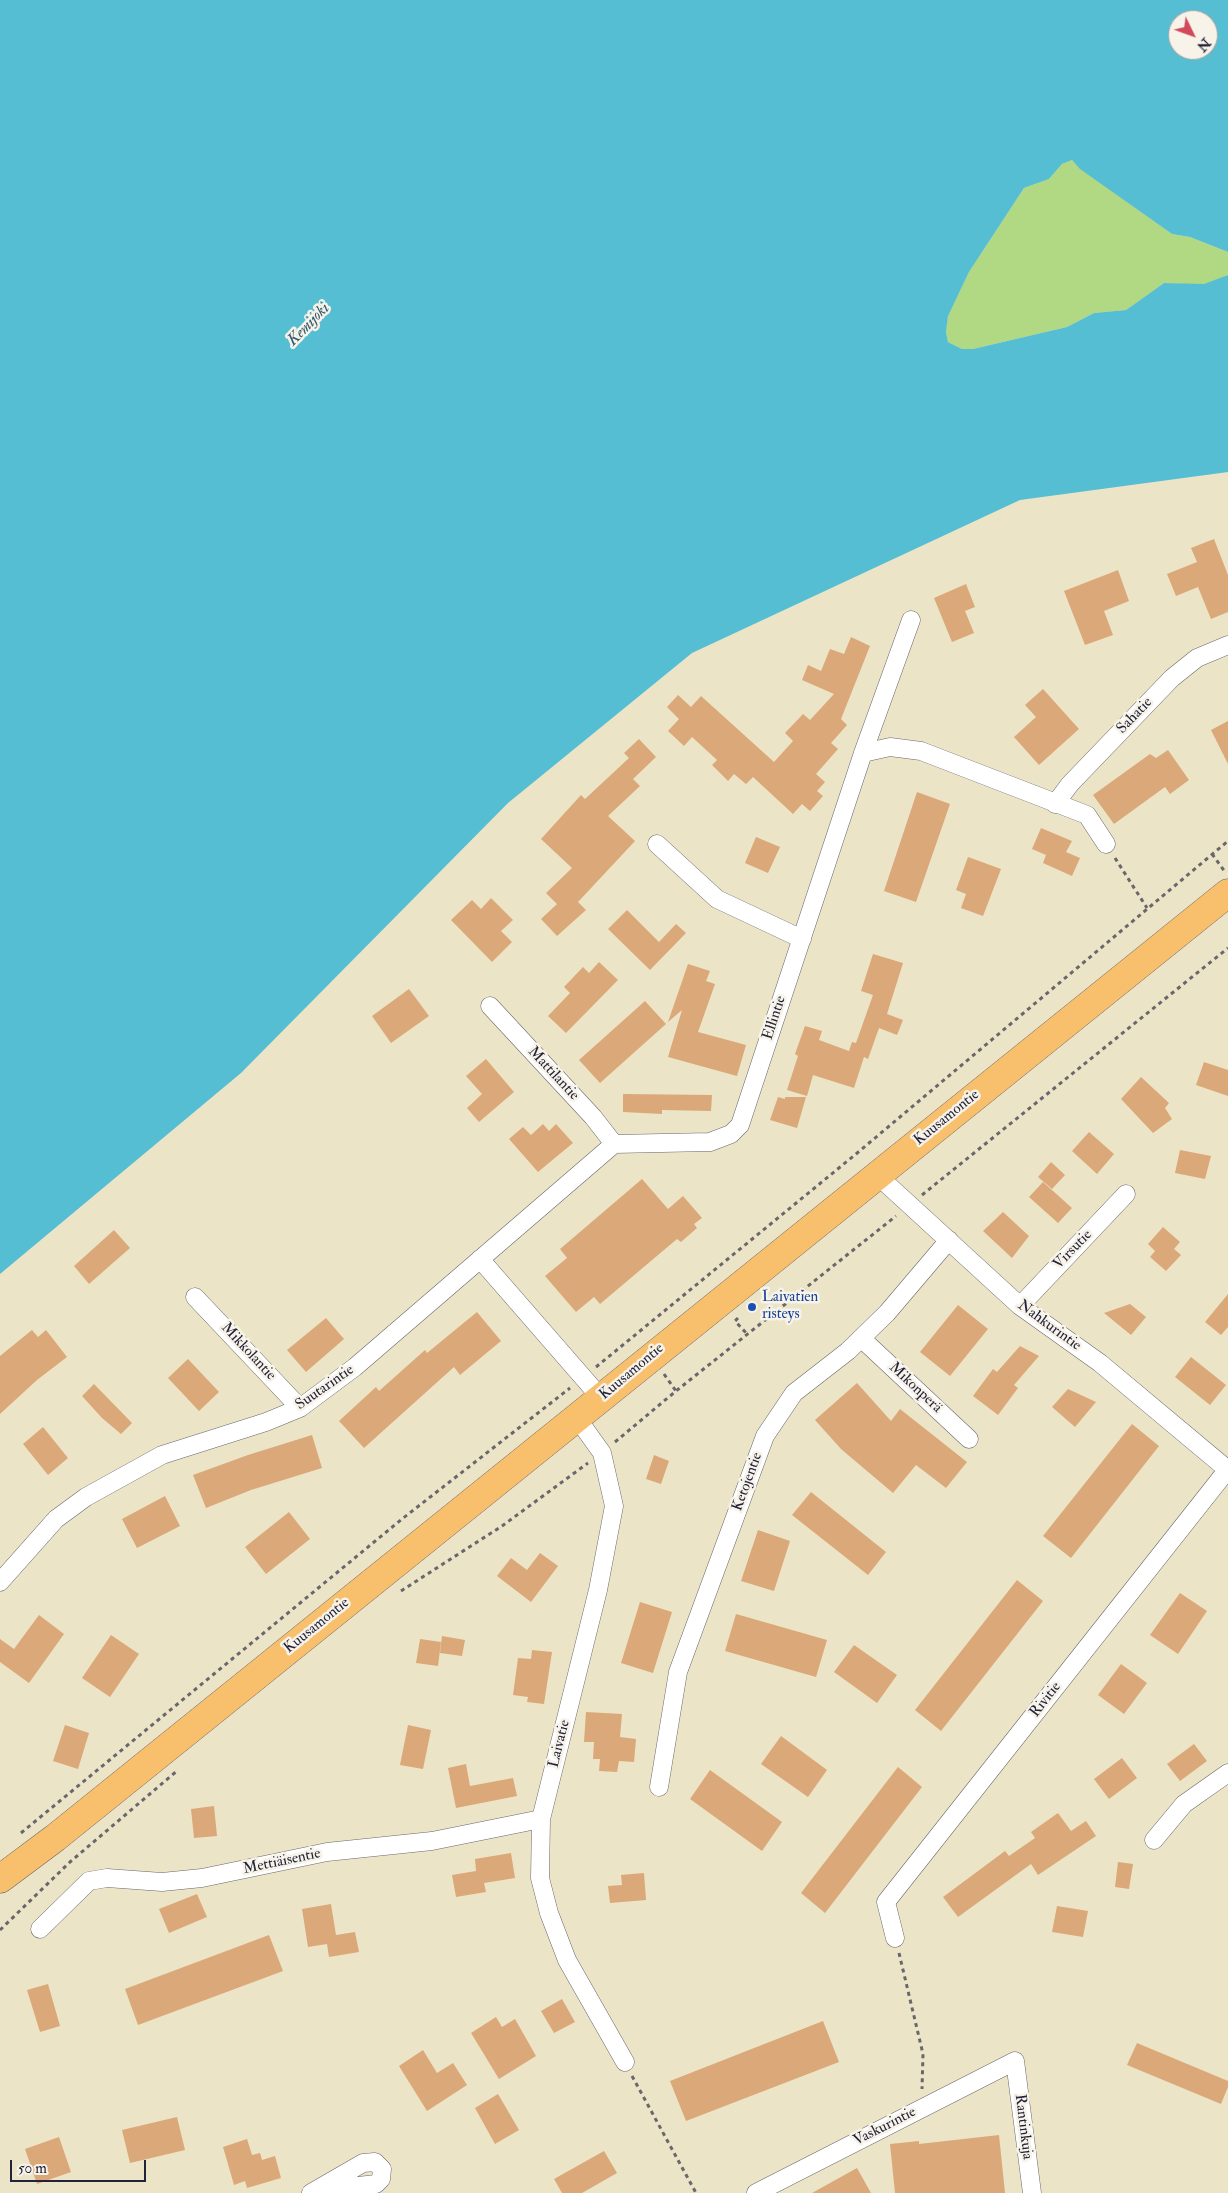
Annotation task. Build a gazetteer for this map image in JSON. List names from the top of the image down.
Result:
{
  "streets": {
    "main road": ["Kuusamontie"],
    "street": [
      "Sahatie",
      "Ellintie",
      "Mattilantie",
      "Virsutie",
      "Nahkurintie",
      "Mikkolantie",
      "Suutarintie",
      "Mikonperä",
      "Ketojentie",
      "Rivitie",
      "Laivatie",
      "Mettiäisentie",
      "Vaskurintie",
      "Rantinkuja"
    ]
  },
  "crossings": [
    ["Ellintie", "Mattilantie"],
    ["Kuusamontie", "Nahkurintie"],
    ["Kuusamontie", "Laivatie"],
    ["Virsutie", "Nahkurintie"],
    ["Nahkurintie", "Ketojentie"],
    ["Nahkurintie", "Rivitie"],
    ["Mikkolantie", "Suutarintie"],
    ["Mikonperä", "Ketojentie"],
    ["Laivatie", "Mettiäisentie"],
    ["Vaskurintie", "Rantinkuja"]
  ],
  "water": ["Kemijoki"],
  "places": ["Laivatien risteys"],
  "scale_bar": "50 m",
  "north": "bottom right"
}
